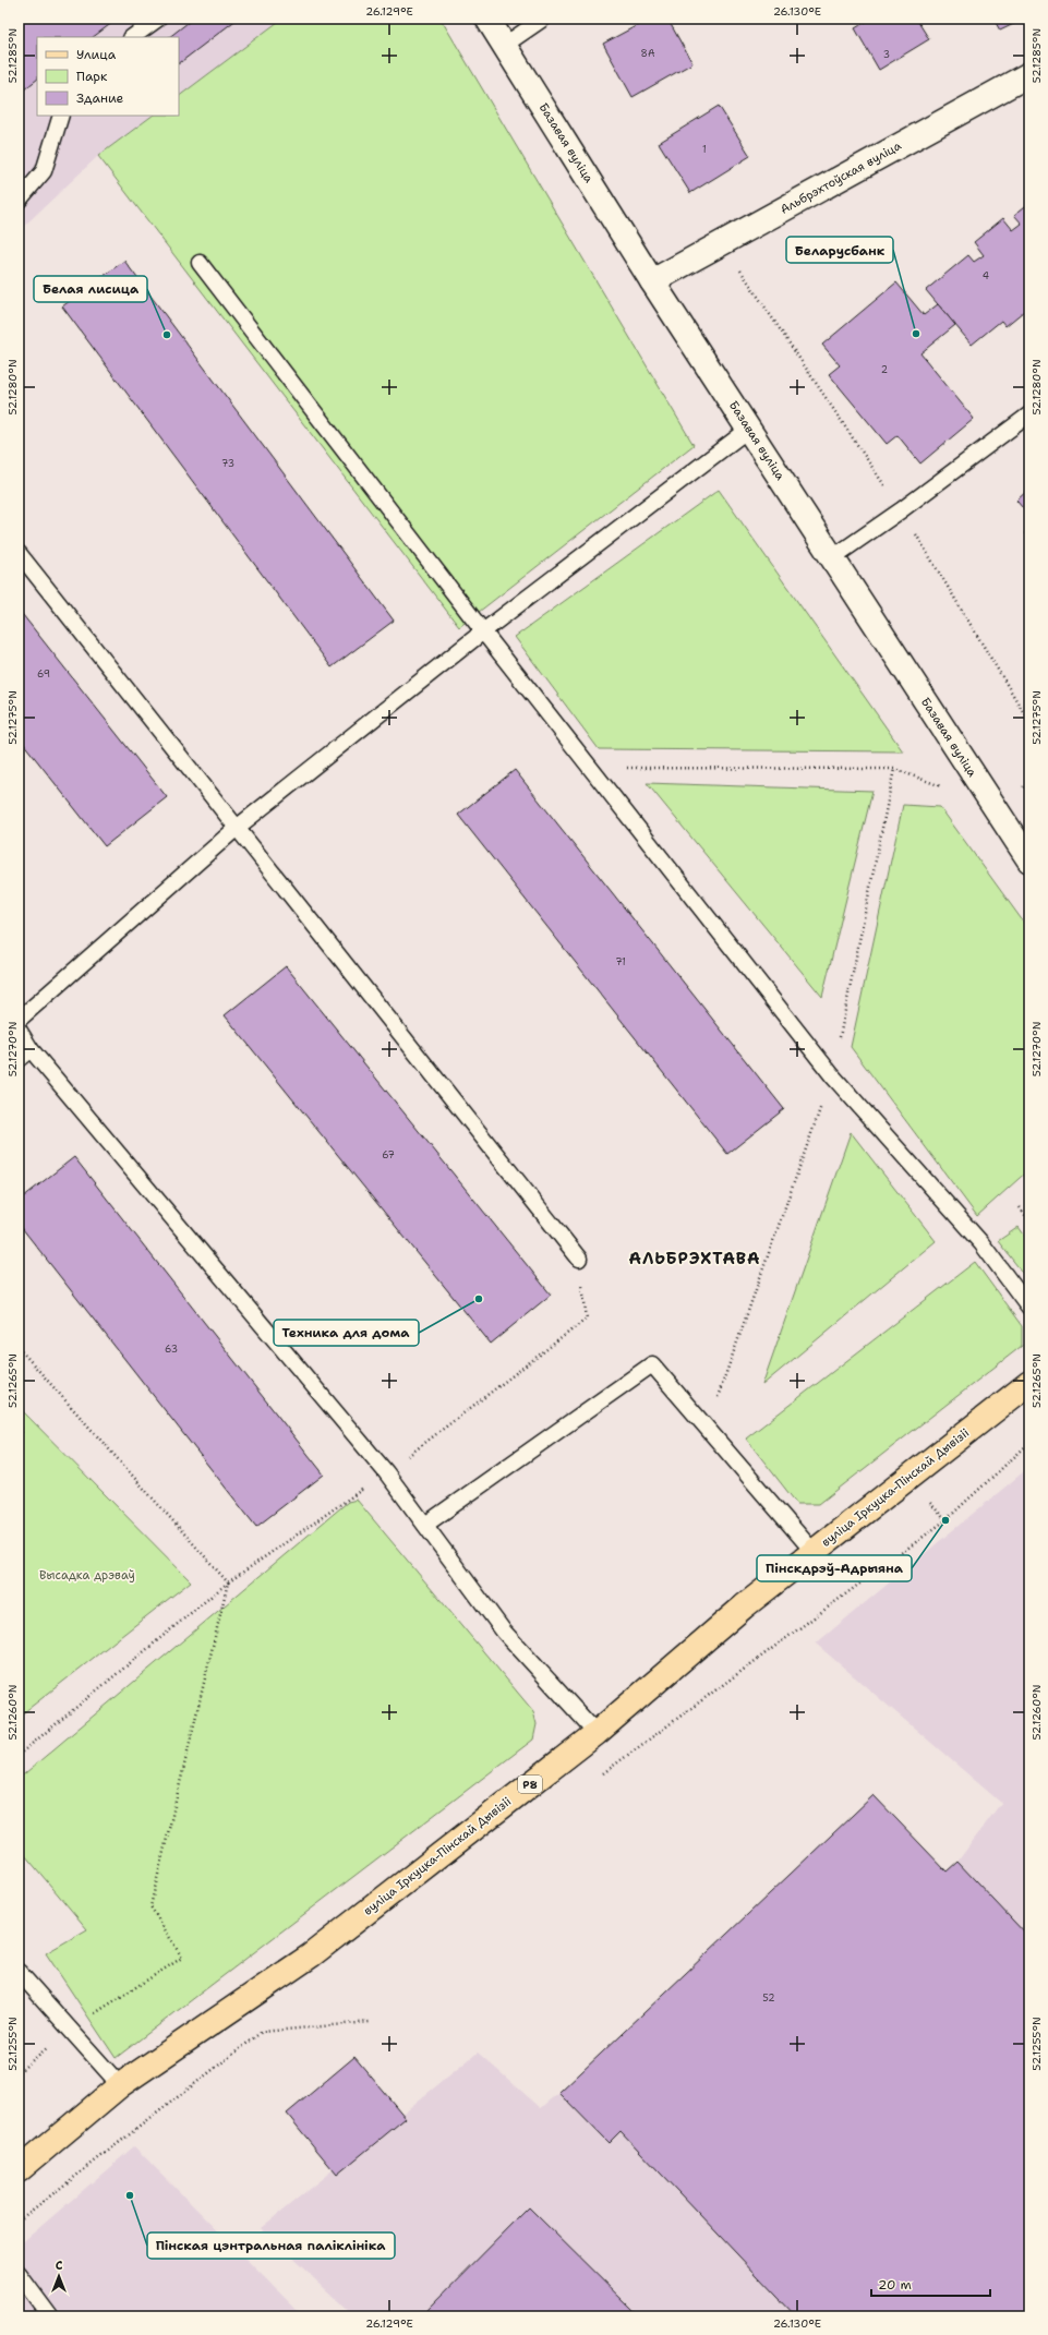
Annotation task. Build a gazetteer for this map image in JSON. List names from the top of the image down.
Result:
{
  "streets": {
    "main road": ["вуліца Іркуцка-Пінскай Дывізіі", "Р8"],
    "street": ["Базавая вуліца", "Альбрэхтоўская вуліца"]
  },
  "crossings": [
    ["Базавая вуліца", "Альбрэхтоўская вуліца"]
  ],
  "districts": ["АЛЬБРЭХТАВА"],
  "parks": ["Высадка дрэваў"],
  "places": [
    "Беларусбанк",
    "Белая лисица",
    "Техника для дома",
    "Пінскдрэў-Адрыяна",
    "Пінская цэнтральная паліклініка"
  ],
  "house_numbers": [
    "8А",
    "3",
    "1",
    "4",
    "2",
    "73",
    "69",
    "71",
    "67",
    "63",
    "52"
  ],
  "legend": ["Улица", "Парк", "Здание"],
  "scale_bar": "20 m",
  "north": "top",
  "coordinates": [
    "26.129°E",
    "26.130°E",
    "52.1285°N",
    "52.1280°N",
    "52.1275°N",
    "52.1270°N",
    "52.1265°N",
    "52.1260°N",
    "52.1255°N"
  ]
}
